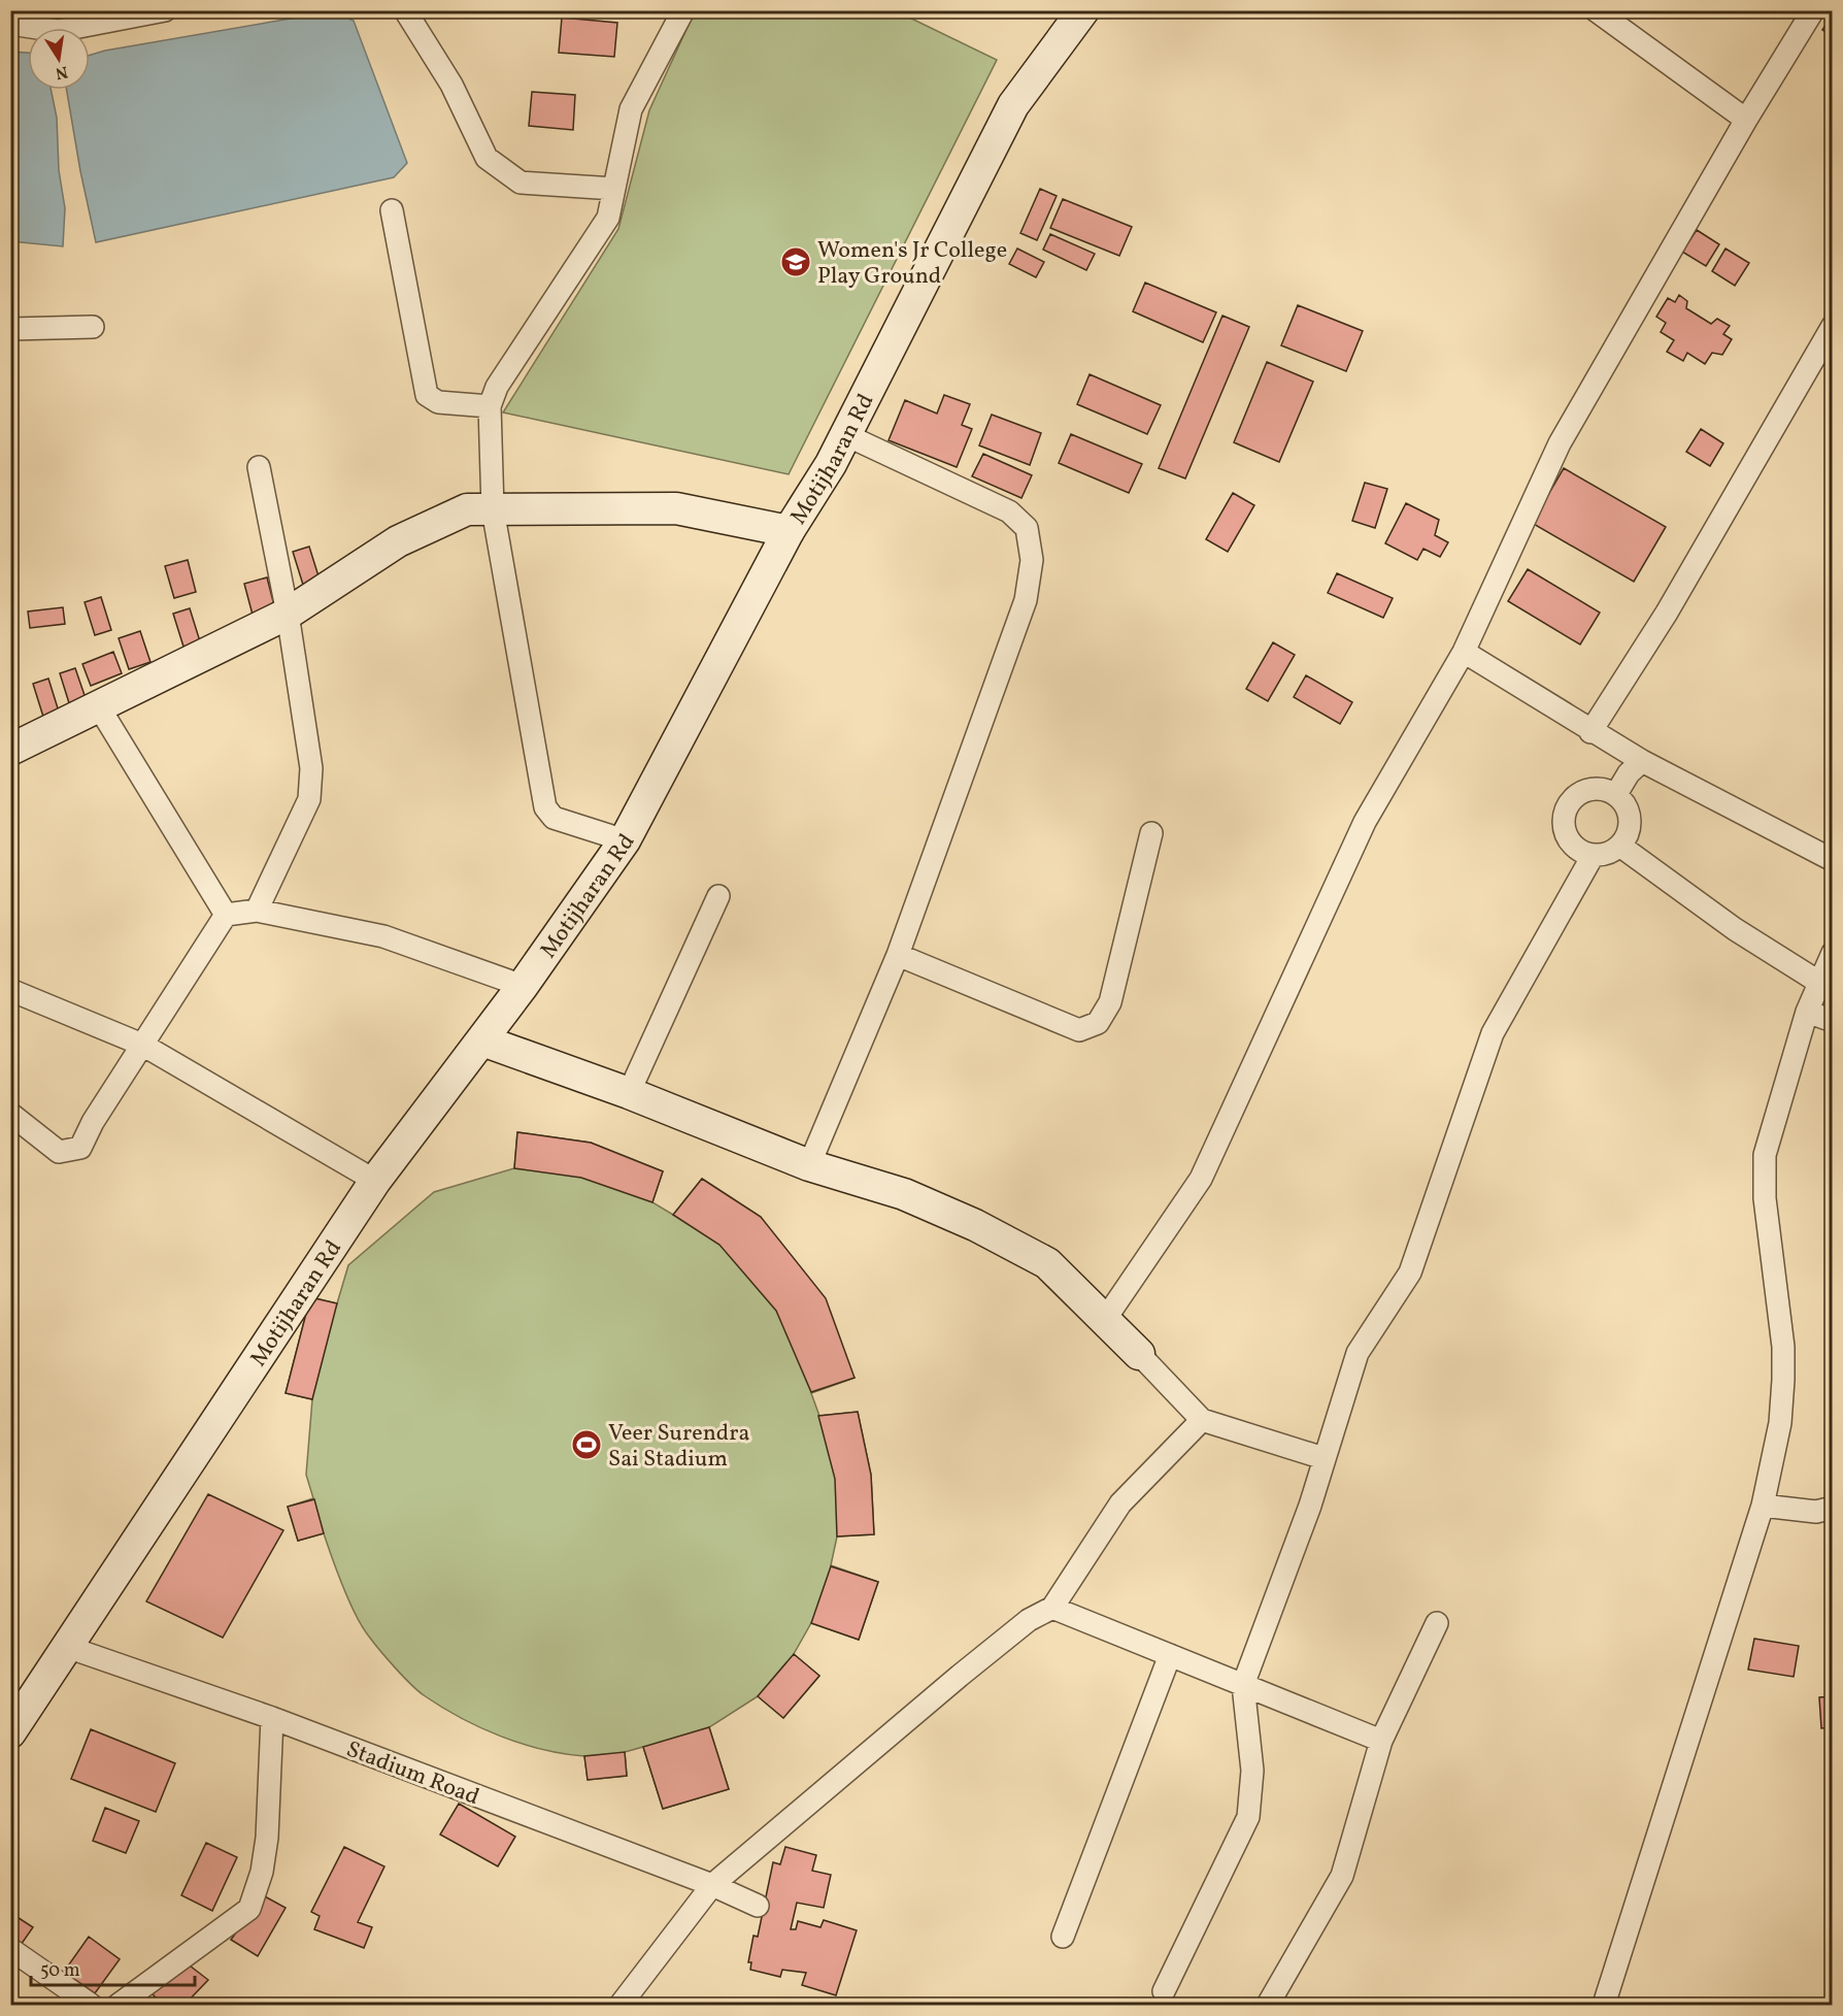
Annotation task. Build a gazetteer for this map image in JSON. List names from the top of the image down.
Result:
{
  "streets": {
    "main road": ["Motijharan Rd"],
    "street": ["Stadium Road"]
  },
  "crossings": [
    ["Motijharan Rd", "Stadium Road"]
  ],
  "places": {
    "school or university": ["Women's Jr College Play Ground"],
    "sports": ["Veer Surendra Sai Stadium"]
  },
  "scale_bar": "50 m",
  "north": "bottom"
}
